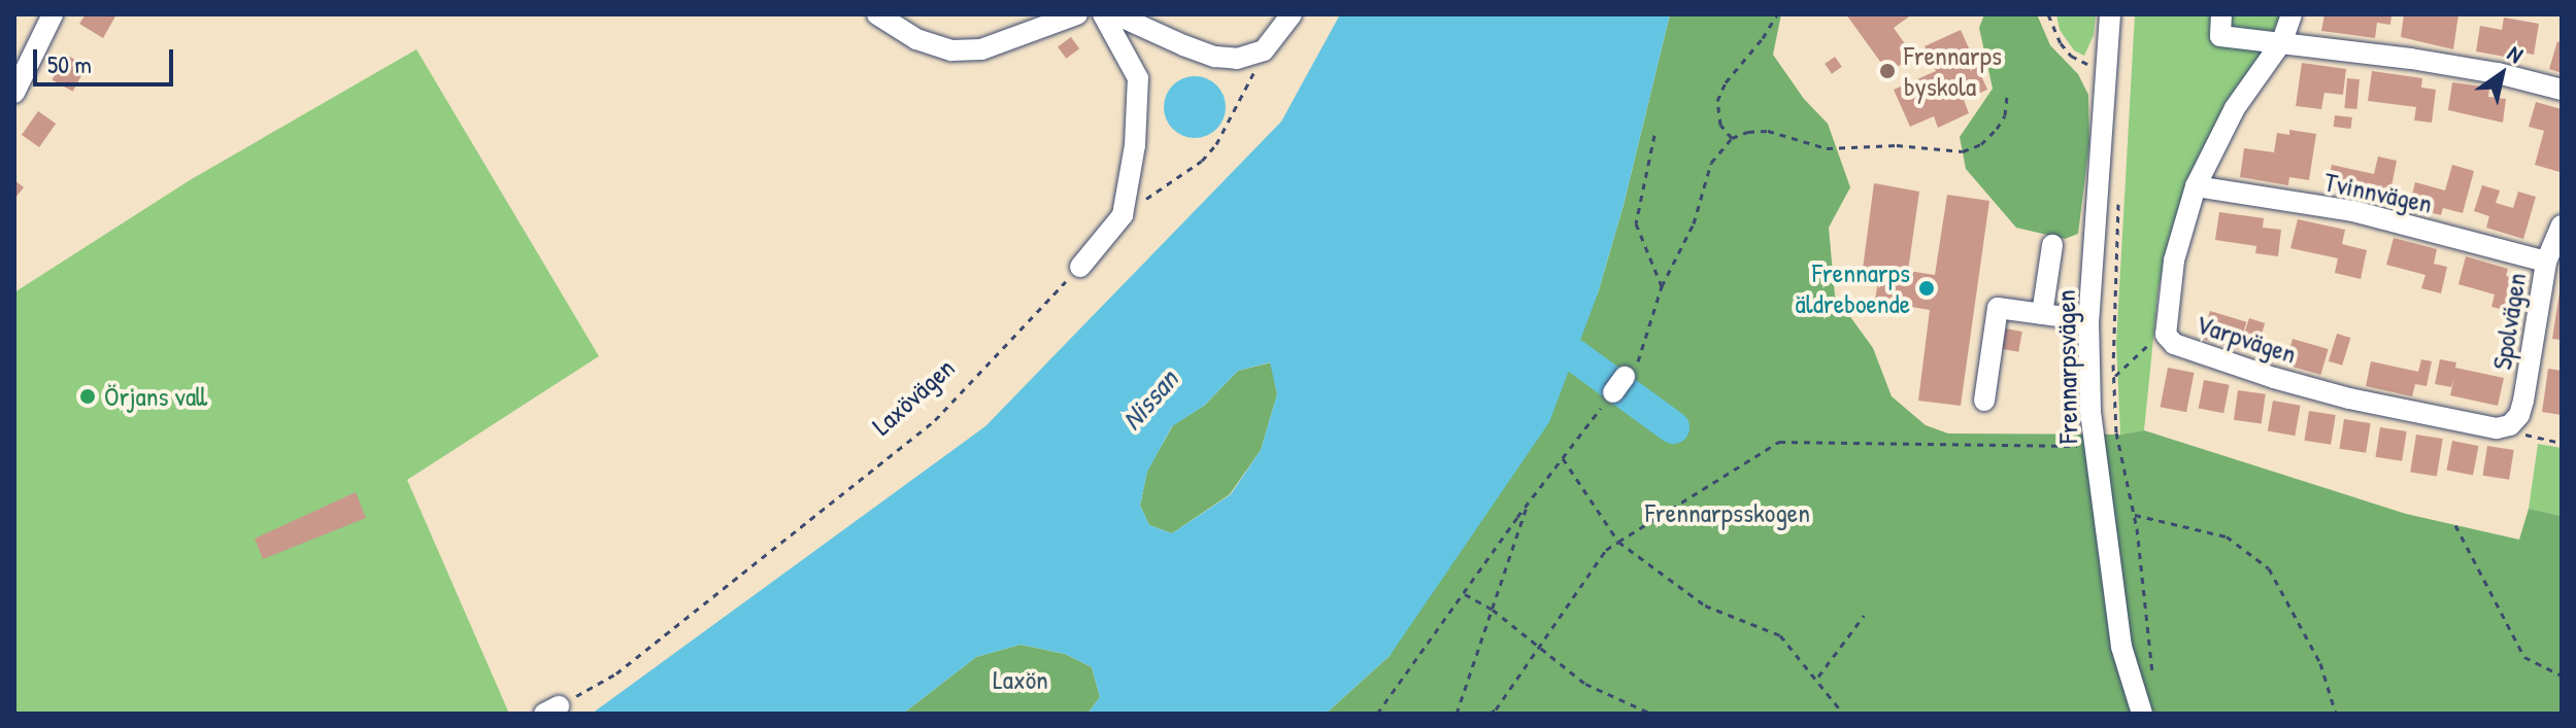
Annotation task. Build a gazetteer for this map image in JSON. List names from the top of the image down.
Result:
{
  "streets": {
    "street": [
      "Tvinnvägen",
      "Spolvägen",
      "Varpvägen",
      "Frennarpsvägen"
    ],
    "path": ["Laxövägen"]
  },
  "crossings": [
    ["Tvinnvägen", "Spolvägen"],
    ["Tvinnvägen", "Varpvägen"],
    ["Spolvägen", "Varpvägen"]
  ],
  "water": ["Nissan"],
  "parks": ["Frennarpsskogen", "Laxön"],
  "places": ["Frennarps byskola", "Frennarps äldreboende", "Örjans vall"],
  "scale_bar": "50 m",
  "north": "top right"
}
